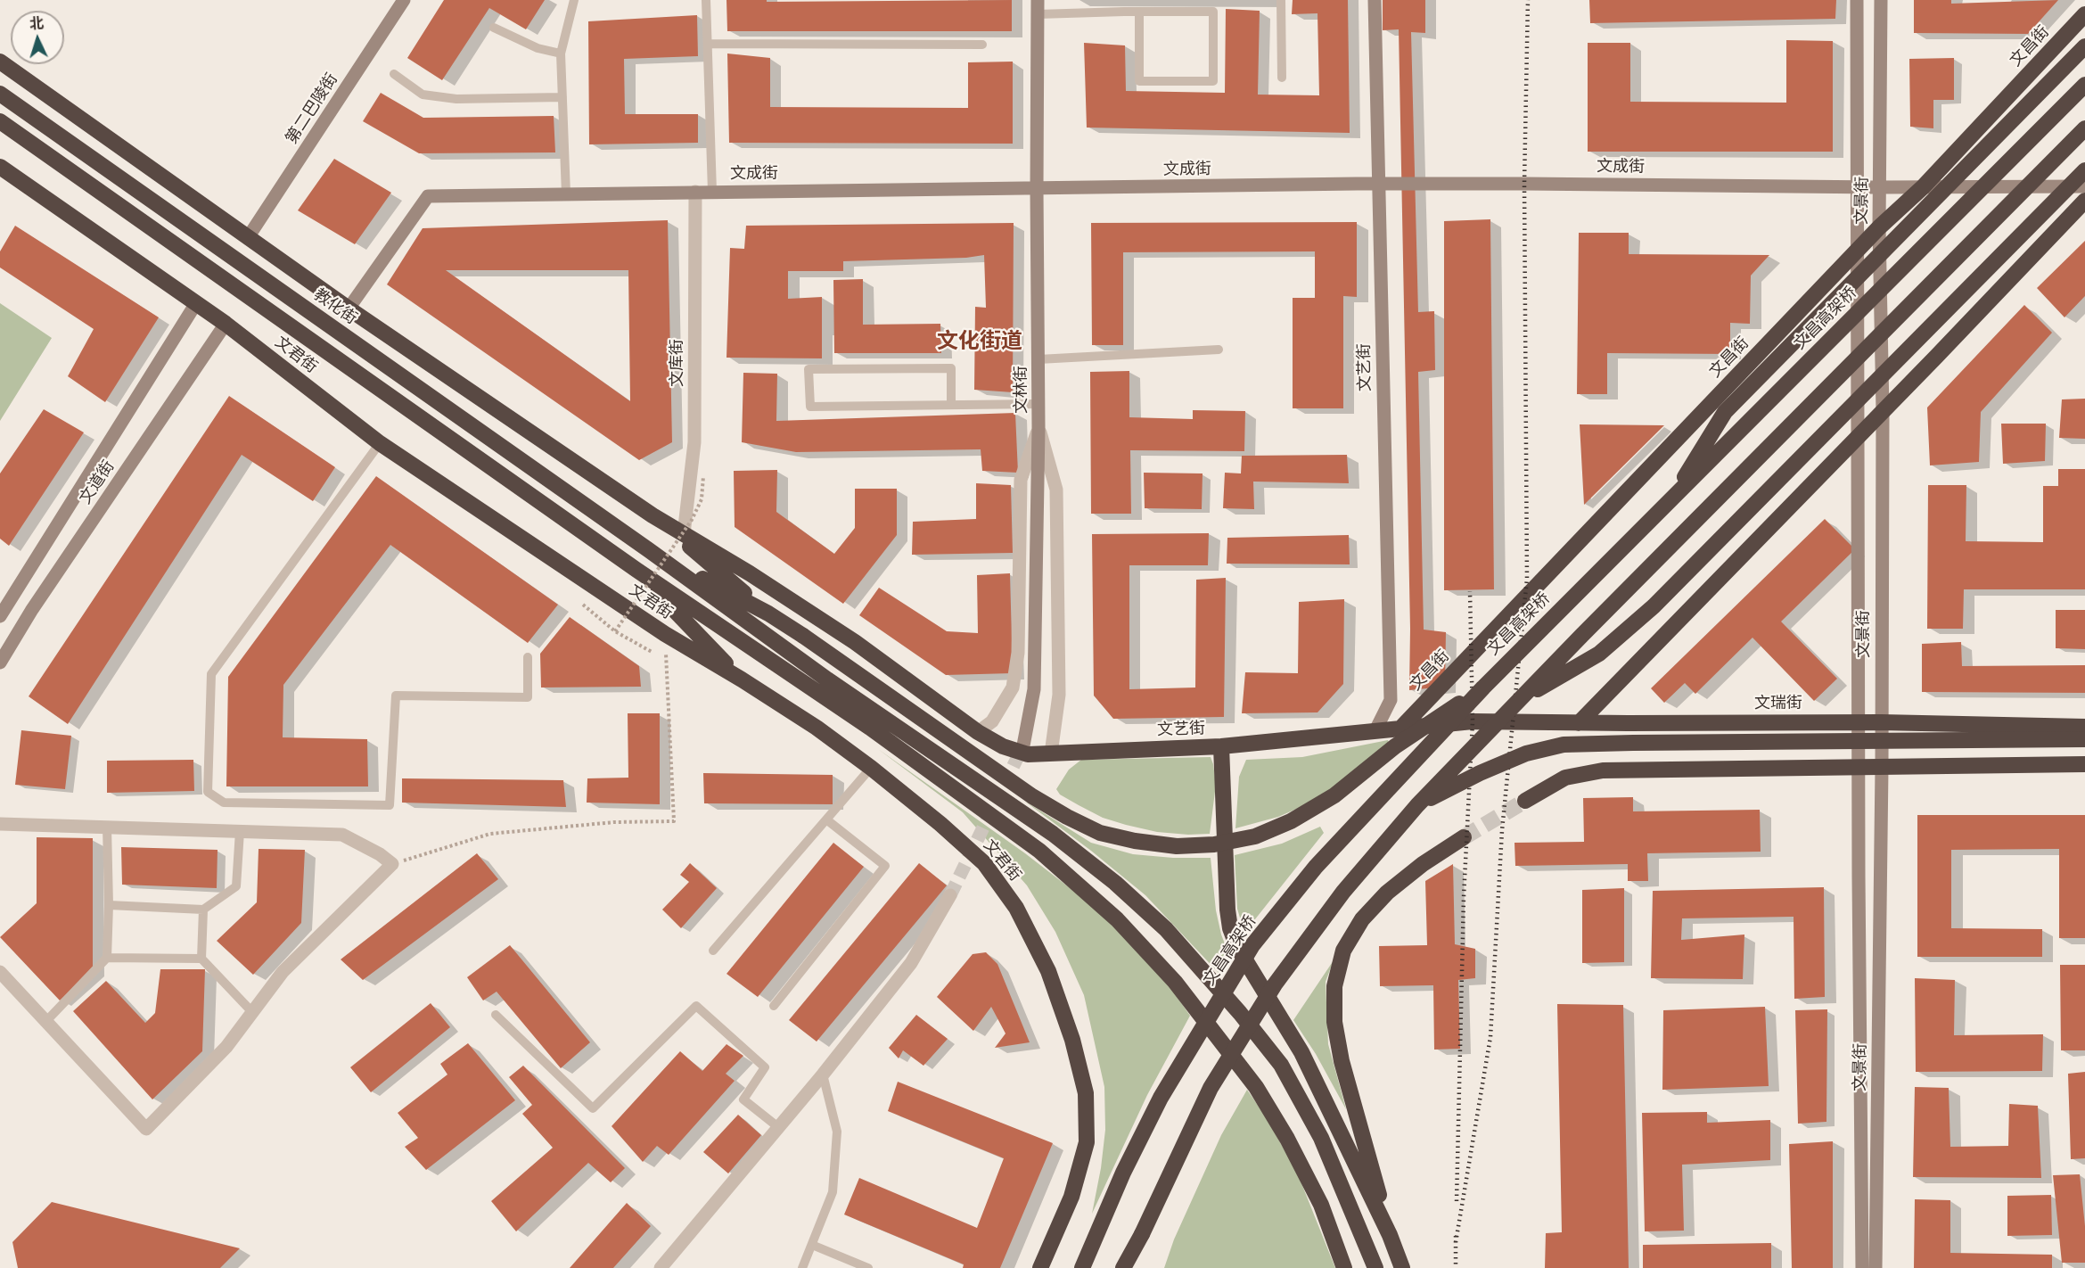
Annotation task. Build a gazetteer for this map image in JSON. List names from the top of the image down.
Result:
{
  "streets": {
    "highway": [
      "文昌街",
      "教化街",
      "文昌高架桥",
      "文君街",
      "文艺街",
      "文瑞街"
    ],
    "street": [
      "第二巴陵街",
      "文成街",
      "文景街",
      "文库街",
      "文林街",
      "文道街"
    ]
  },
  "crossings": [
    ["文昌街", "文成街"],
    ["文昌街", "文景街"],
    ["文昌街", "文艺街"],
    ["文成街", "文景街"],
    ["文成街", "文库街"],
    ["文成街", "文艺街"],
    ["文成街", "文林街"],
    ["文景街", "文瑞街"],
    ["文君街", "文道街"],
    ["文艺街", "文瑞街"]
  ],
  "districts": ["文化街道"],
  "north": "top"
}
